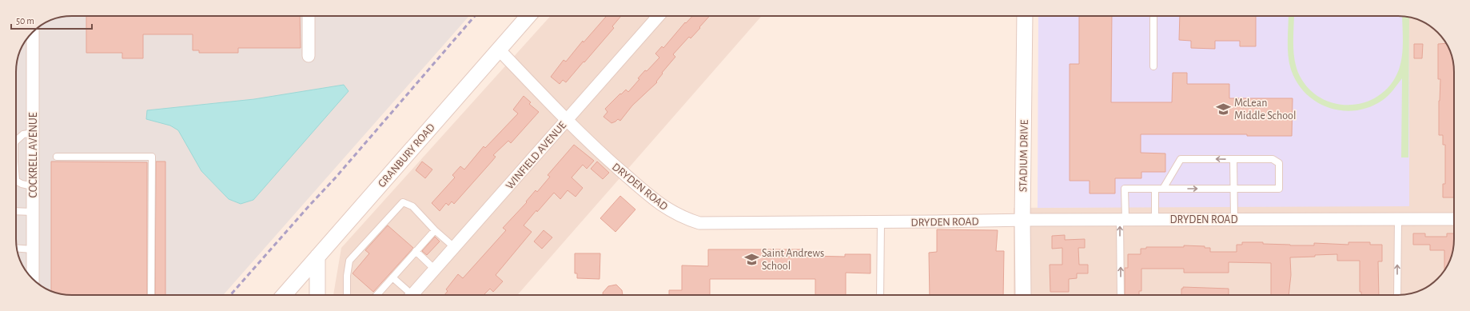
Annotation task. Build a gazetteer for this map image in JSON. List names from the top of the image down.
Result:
{
  "streets": {
    "street": [
      "COCKRELL AVENUE",
      "GRANBURY ROAD",
      "WINFIELD AVENUE",
      "STADIUM DRIVE",
      "DRYDEN ROAD"
    ]
  },
  "crossings": [
    ["GRANBURY ROAD", "DRYDEN ROAD"],
    ["WINFIELD AVENUE", "DRYDEN ROAD"],
    ["STADIUM DRIVE", "DRYDEN ROAD"]
  ],
  "places": {
    "school or university": ["McLean Middle School", "Saint Andrews School"]
  },
  "scale_bar": "50 m"
}
